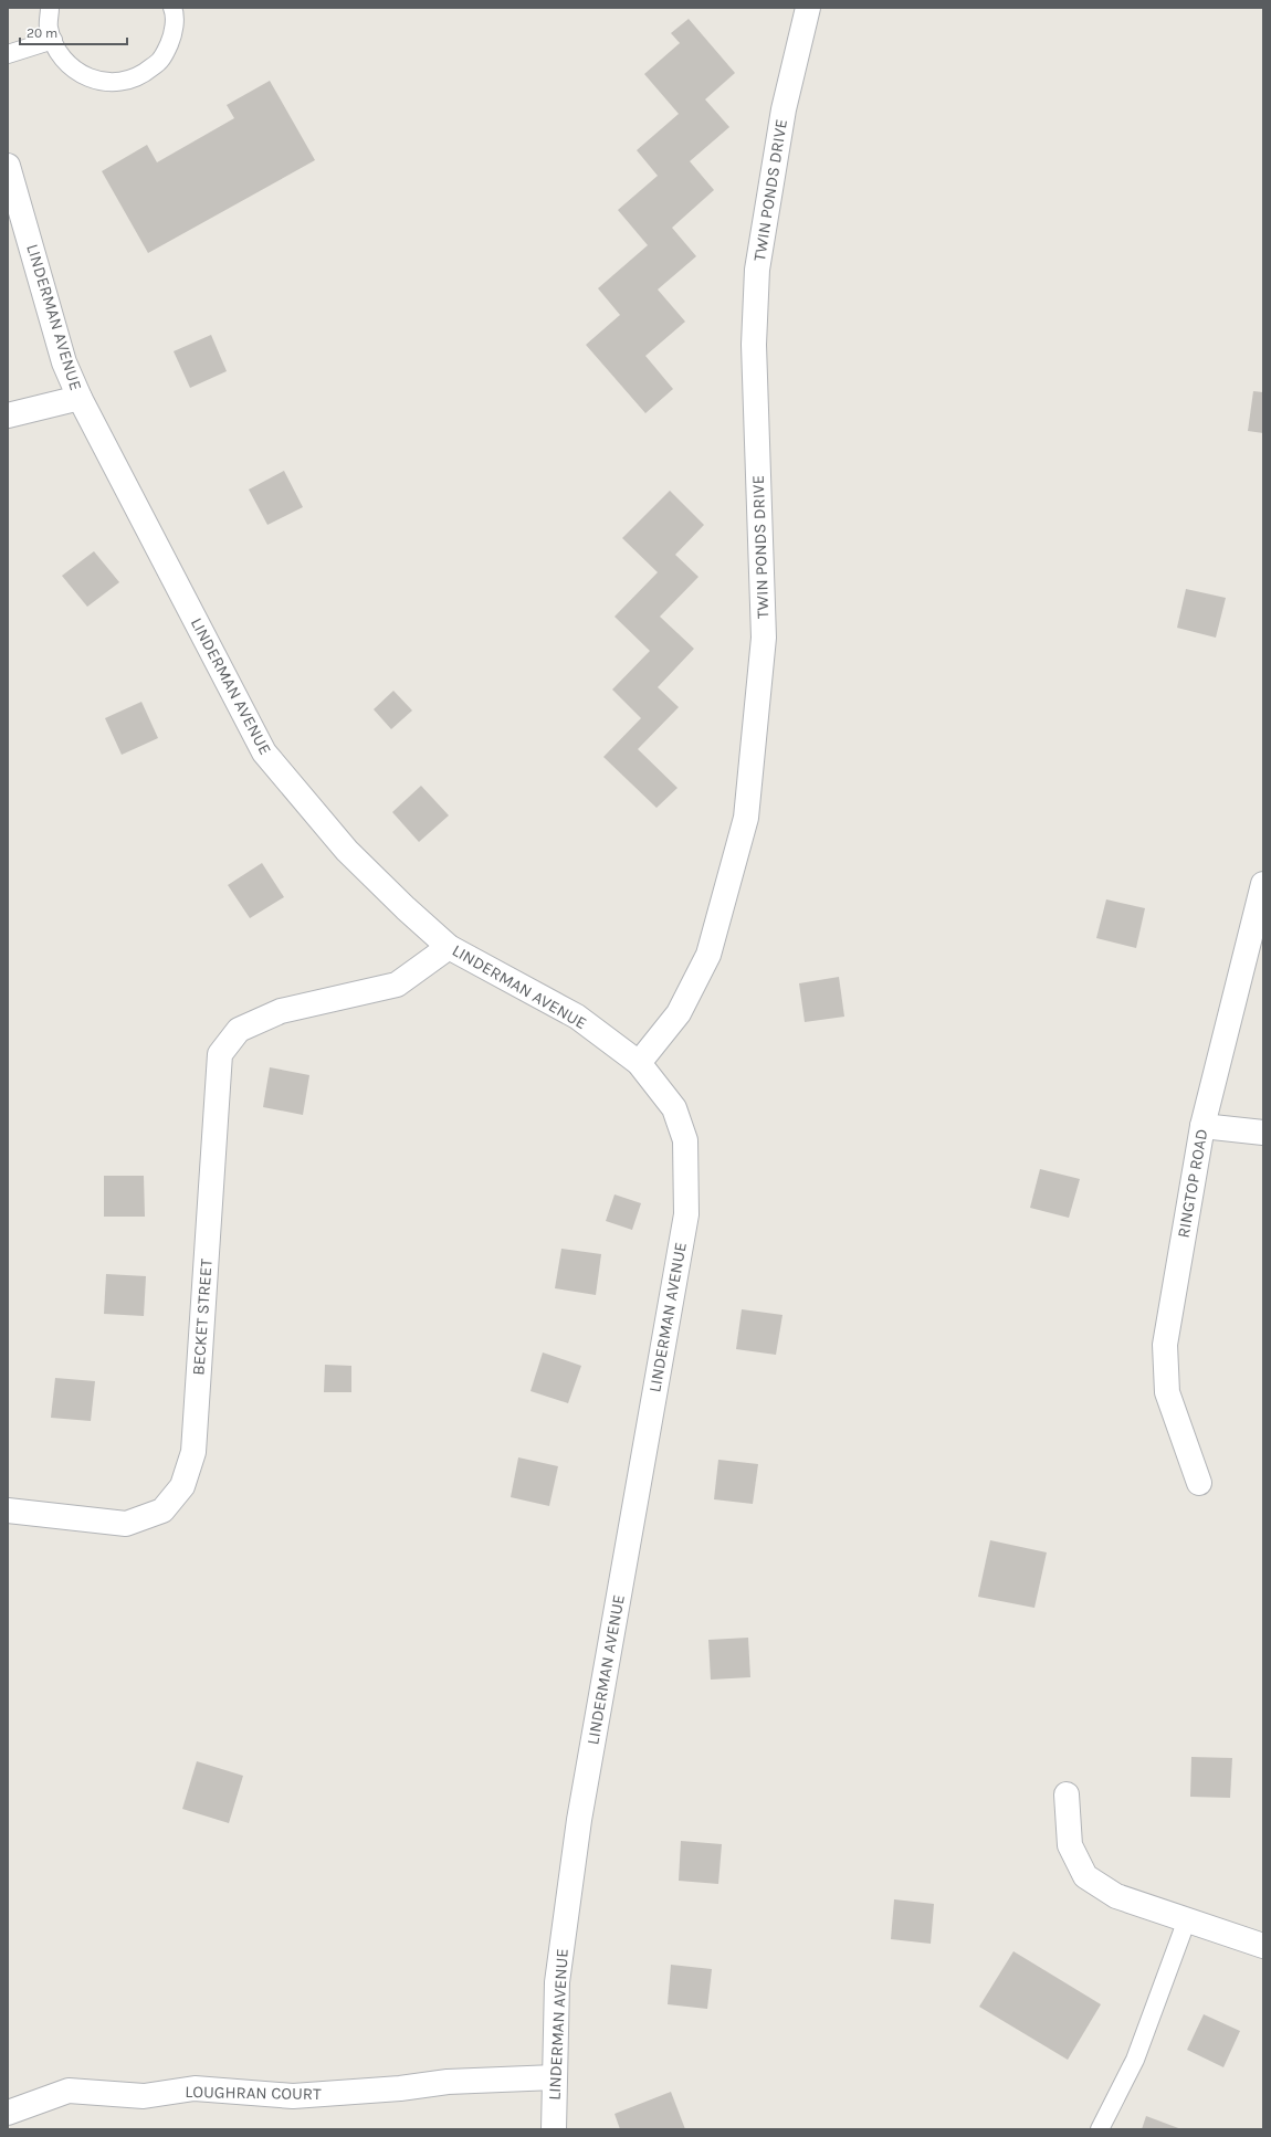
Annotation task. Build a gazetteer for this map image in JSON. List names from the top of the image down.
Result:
{
  "streets": {
    "street": [
      "TWIN PONDS DRIVE",
      "LINDERMAN AVENUE",
      "RINGTOP ROAD",
      "BECKET STREET",
      "LOUGHRAN COURT"
    ]
  },
  "crossings": [
    ["TWIN PONDS DRIVE", "LINDERMAN AVENUE"],
    ["LINDERMAN AVENUE", "BECKET STREET"],
    ["LINDERMAN AVENUE", "LOUGHRAN COURT"]
  ],
  "scale_bar": "20 m"
}
